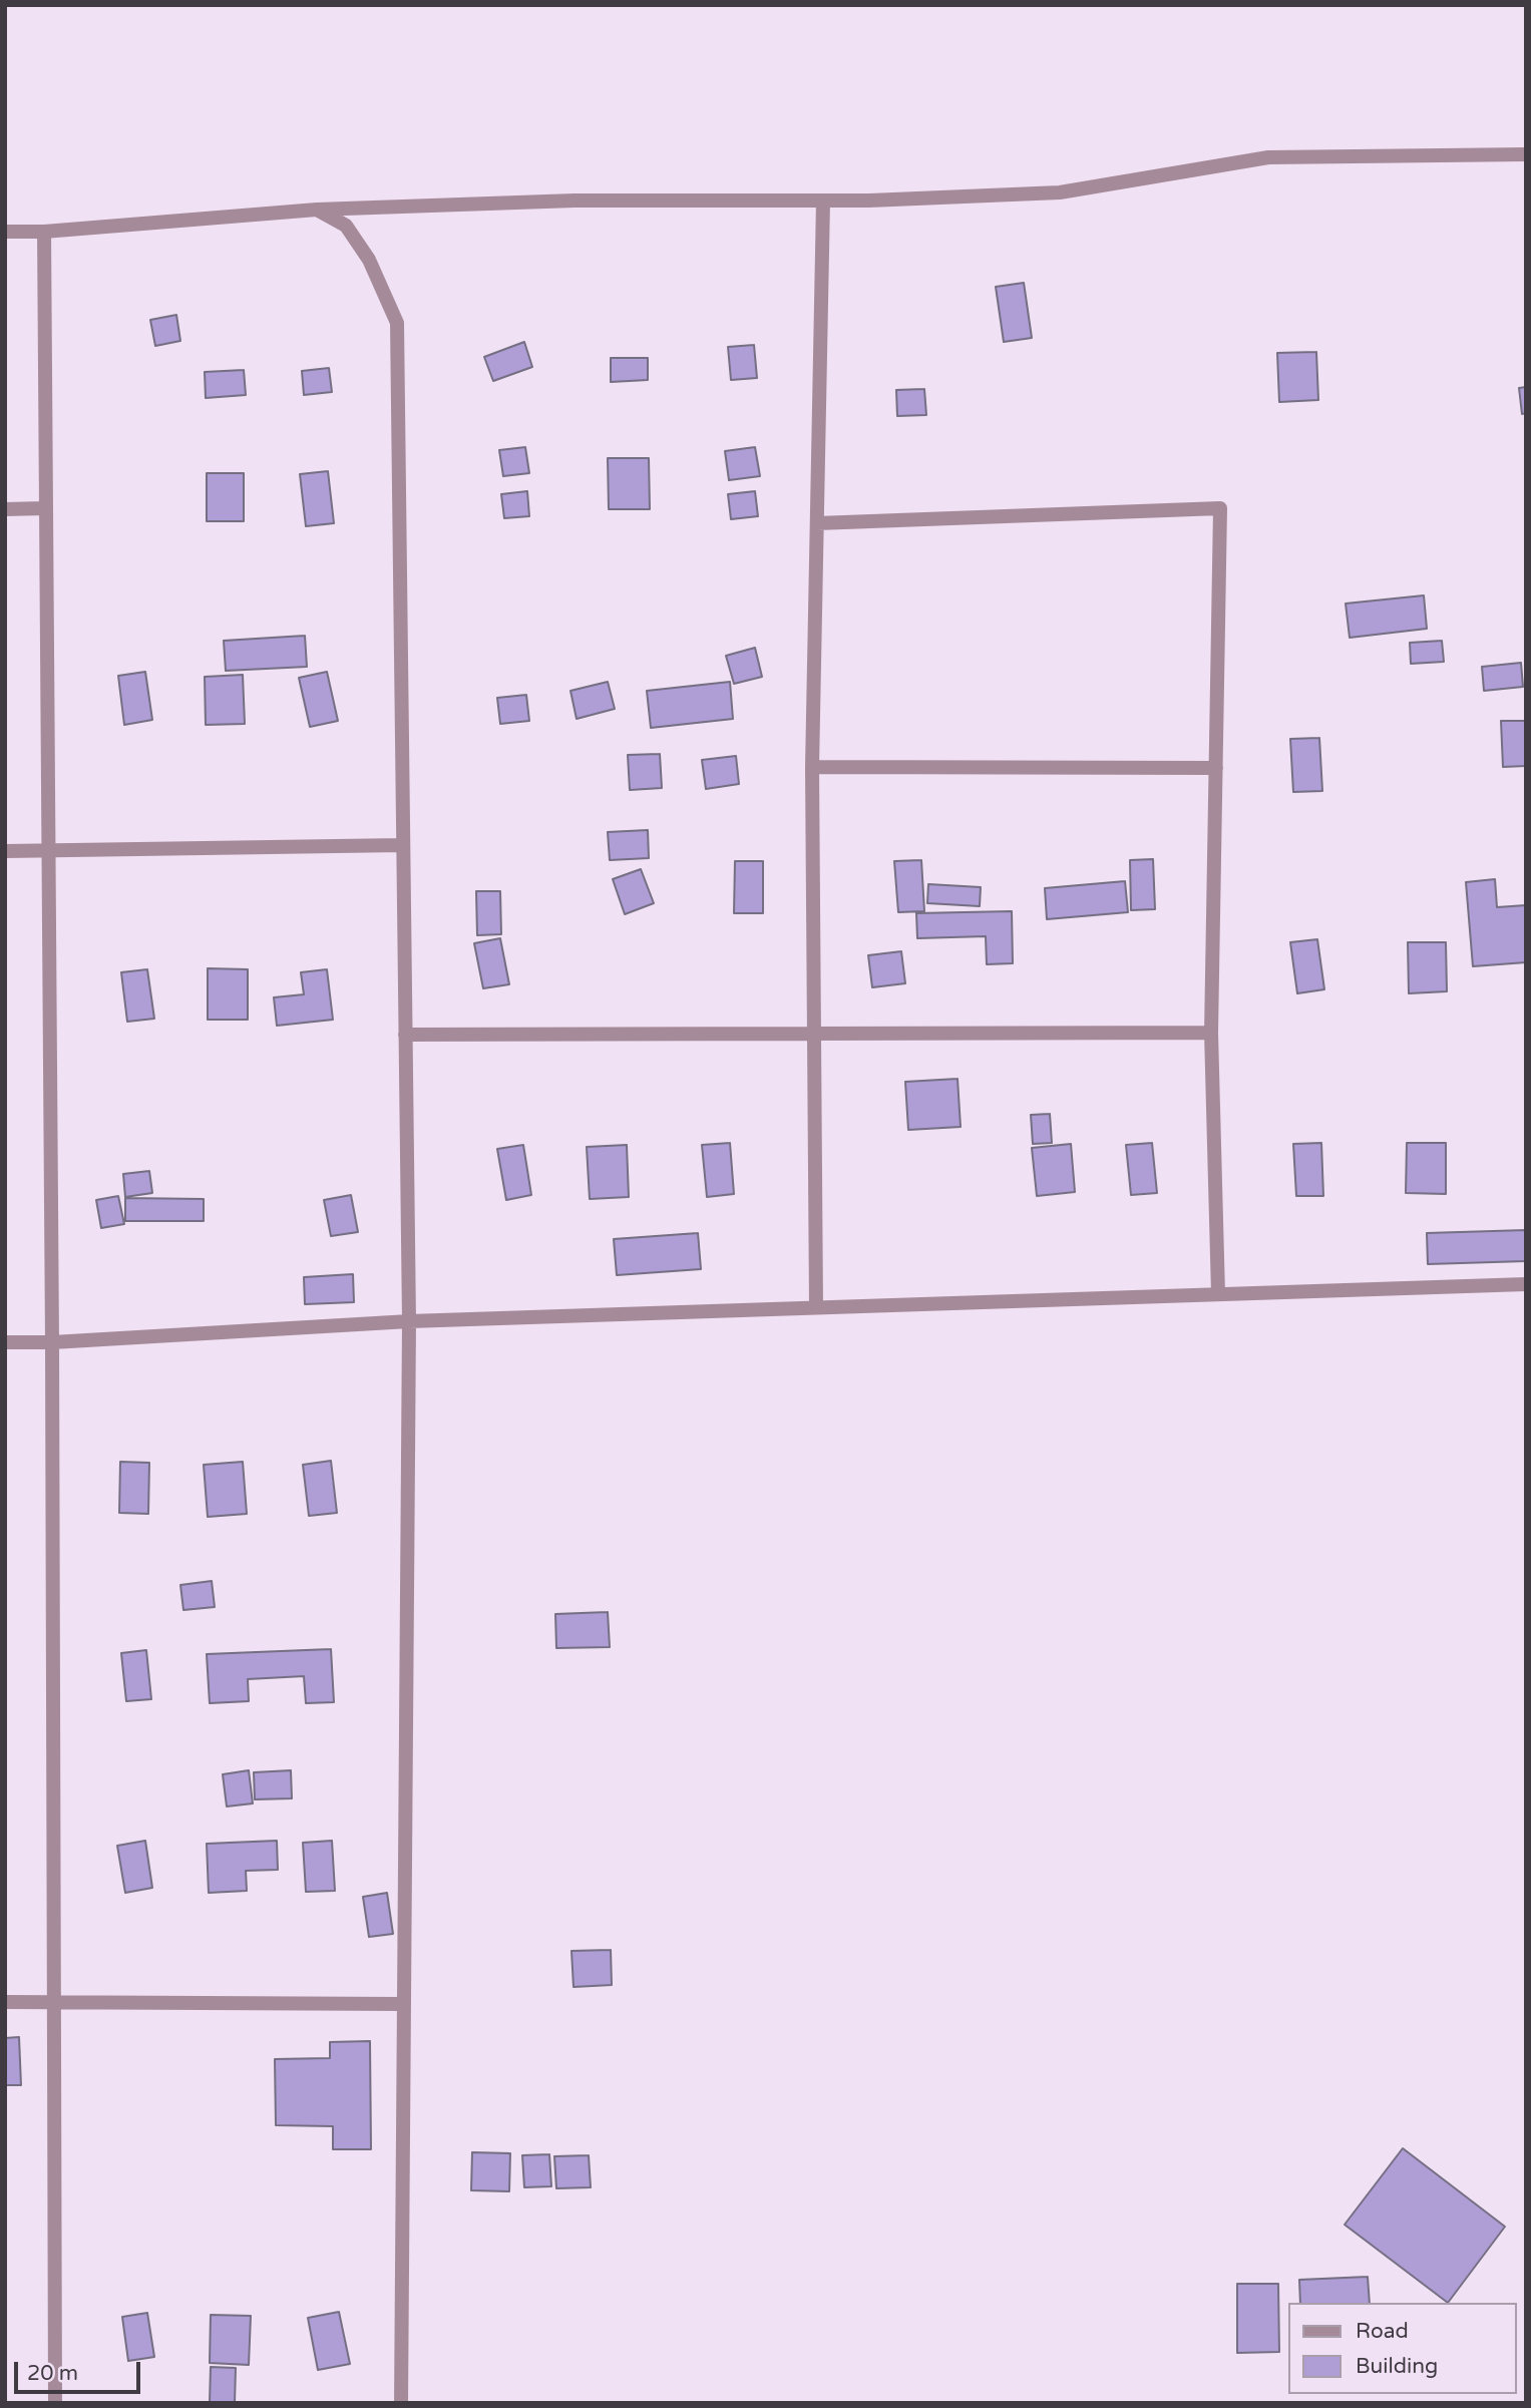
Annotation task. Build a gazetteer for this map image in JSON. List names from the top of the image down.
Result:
{
  "legend": ["Road", "Building"],
  "scale_bar": "20 m"
}
